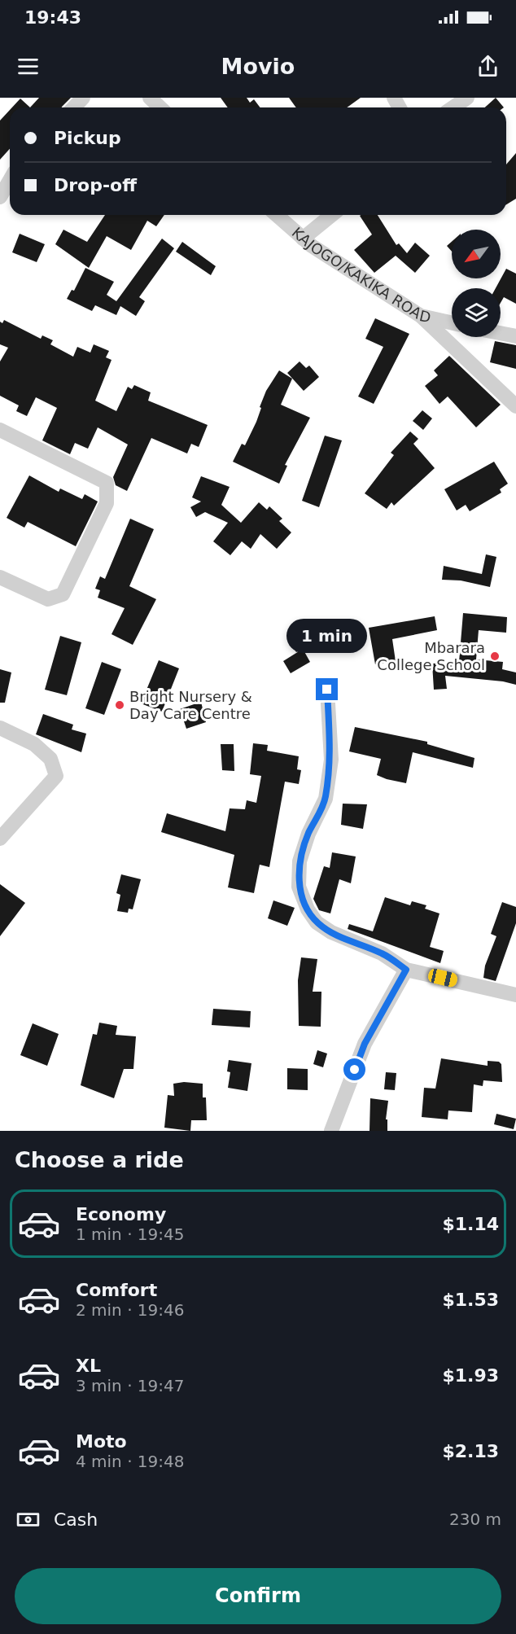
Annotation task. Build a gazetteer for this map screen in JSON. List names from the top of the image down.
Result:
{
  "streets": {
    "street": ["KAJOGO/KAKIKA ROAD"]
  },
  "places": ["Mbarara College School", "Bright Nursery & Day Care Centre"],
  "north": "bottom left",
  "page": {
    "status": "19:43",
    "header": "Movio",
    "banner": ["Pickup", "Drop-off"],
    "bubble": "1 min",
    "heading": "Choose a ride",
    "list": [
      {
        "name": "Economy",
        "note": "1 min · 19:45",
        "value": "$1.14"
      },
      {
        "name": "Comfort",
        "note": "2 min · 19:46",
        "value": "$1.53"
      },
      {
        "name": "XL",
        "note": "3 min · 19:47",
        "value": "$1.93"
      },
      {
        "name": "Moto",
        "note": "4 min · 19:48",
        "value": "$2.13"
      }
    ],
    "pay": ["Cash", "230 m"],
    "buttons": "Confirm"
  }
}
